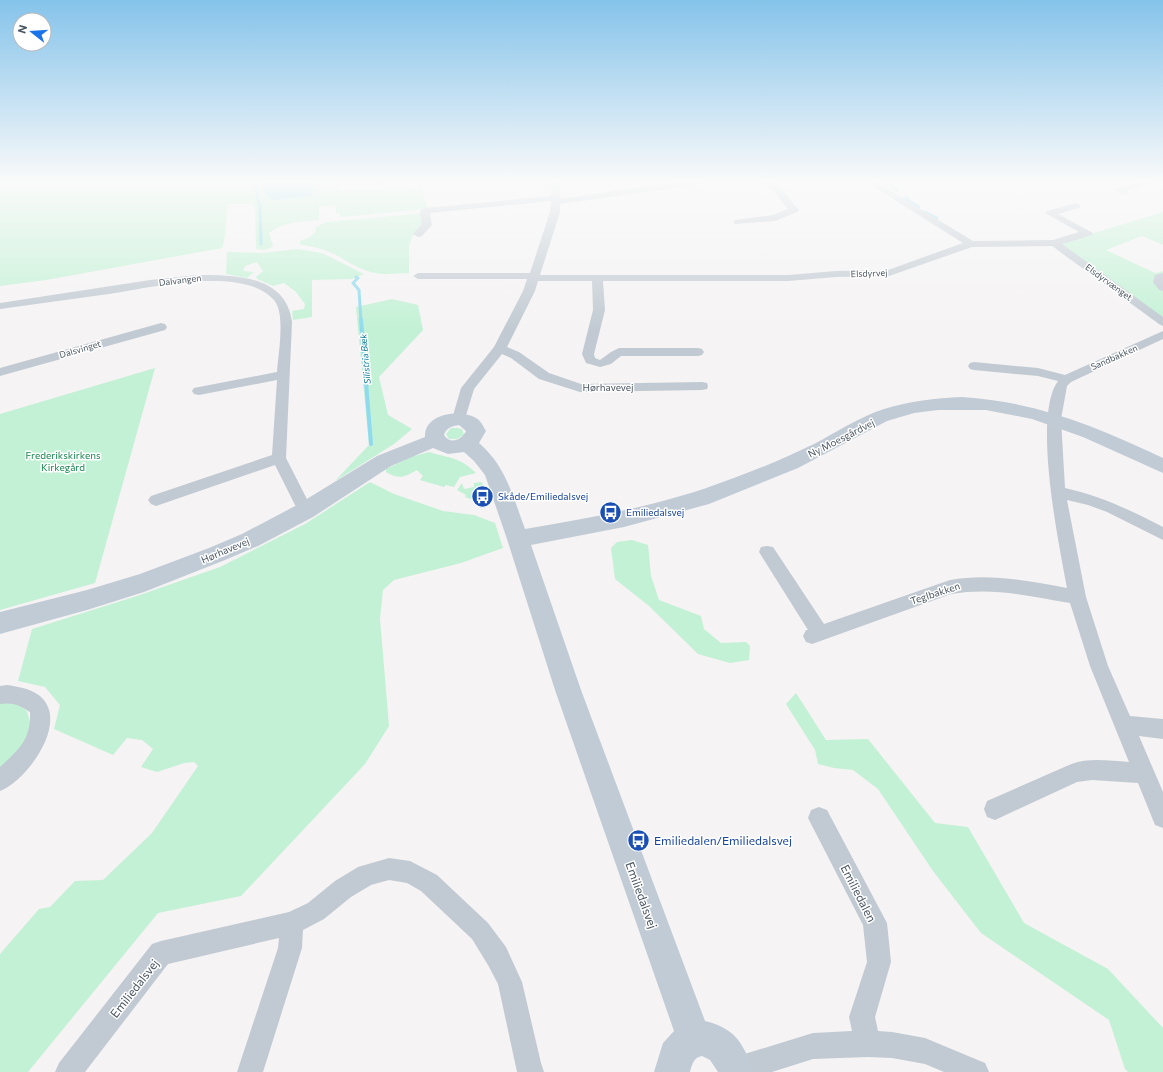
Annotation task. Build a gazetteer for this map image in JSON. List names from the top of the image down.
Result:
{
  "streets": {
    "street": [
      "Elsdyrvej",
      "Dalvangen",
      "Elsdyrvænget",
      "Dalsvinget",
      "Sandbakken",
      "Hørhavevej",
      "Ny Moesgårdvej",
      "Teglbakken",
      "Emiliedalen",
      "Emiliedalsvej"
    ]
  },
  "crossings": [
    ["Elsdyrvej", "Elsdyrvænget"],
    ["Dalvangen", "Hørhavevej"],
    ["Hørhavevej", "Emiliedalsvej"],
    ["Ny Moesgårdvej", "Emiliedalsvej"]
  ],
  "water": ["Silistria Bæk"],
  "parks": ["Frederikskirkens Kirkegård"],
  "places": {
    "bus stop": ["Skåde/Emiliedalsvej", "Emiliedalsvej", "Emiliedalen/Emiliedalsvej"]
  },
  "north": "left"
}
